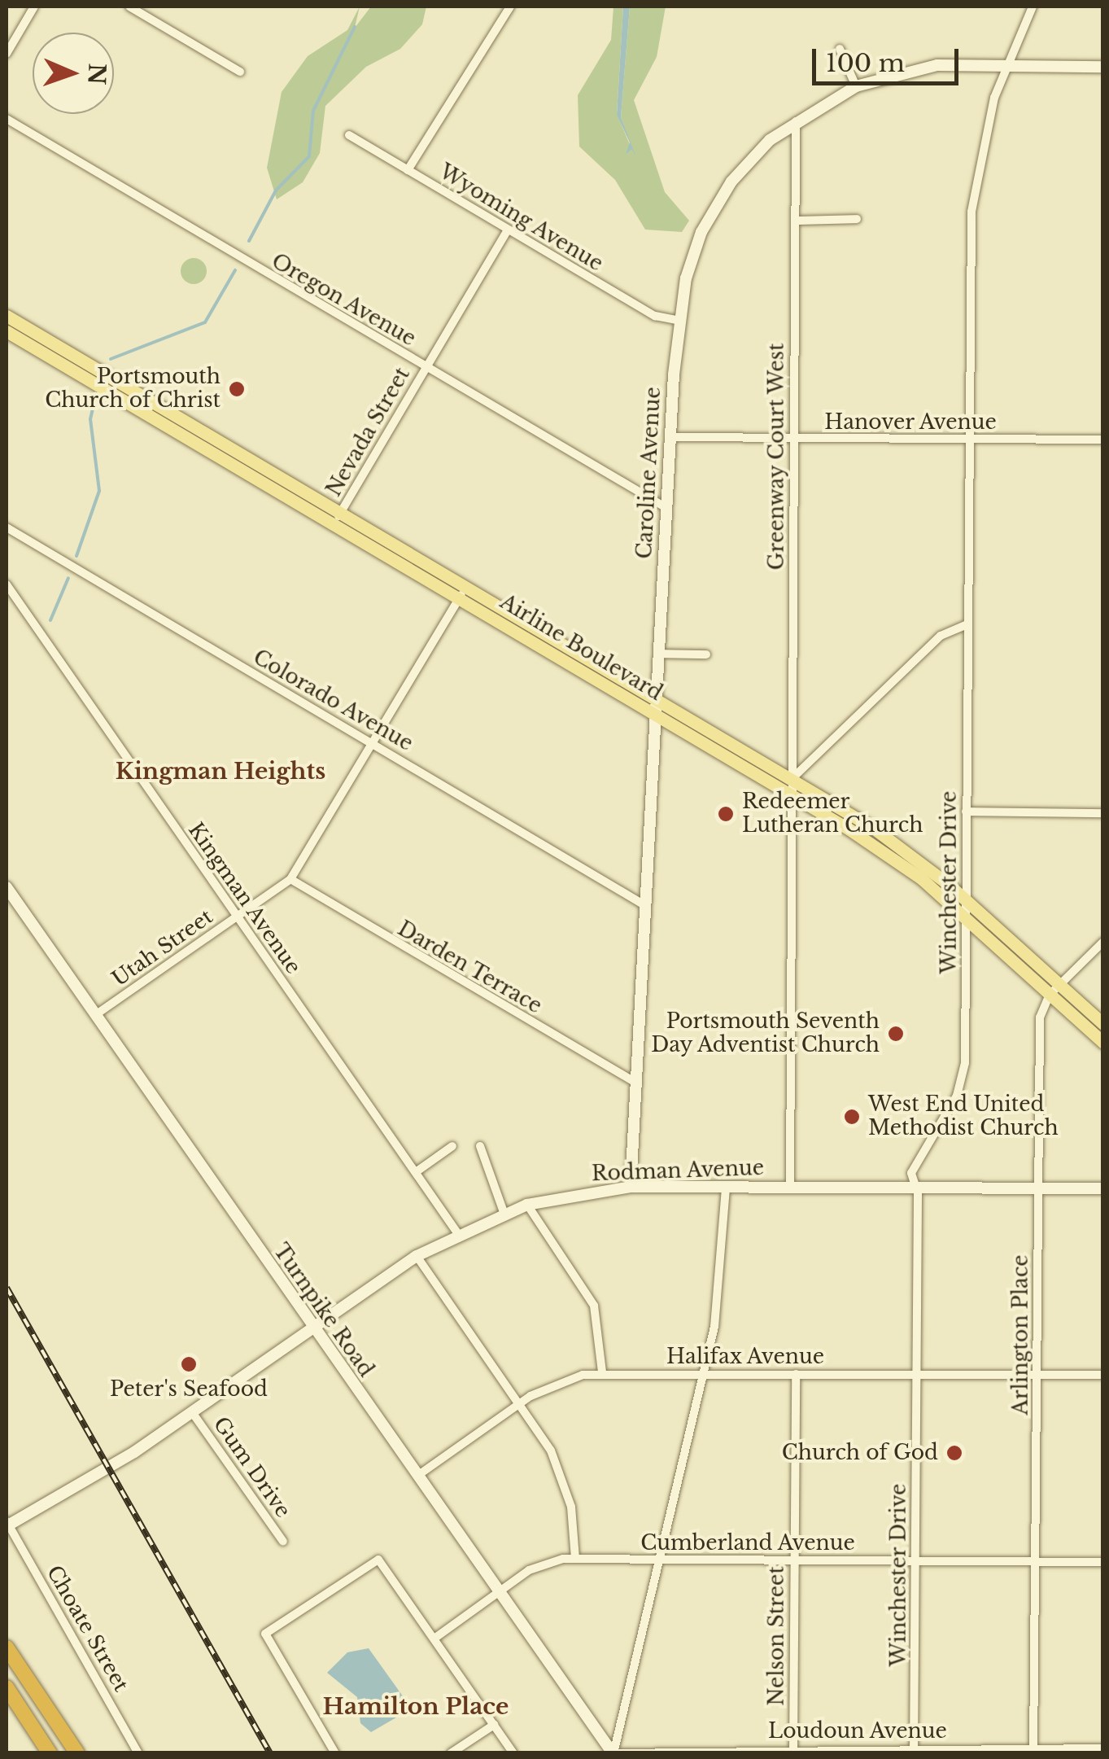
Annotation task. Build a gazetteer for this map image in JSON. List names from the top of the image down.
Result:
{
  "streets": {
    "main road": ["Airline Boulevard"],
    "street": [
      "Wyoming Avenue",
      "Oregon Avenue",
      "Hanover Avenue",
      "Nevada Street",
      "Greenway Court West",
      "Caroline Avenue",
      "Colorado Avenue",
      "Winchester Drive",
      "Kingman Avenue",
      "Utah Street",
      "Darden Terrace",
      "Rodman Avenue",
      "Turnpike Road",
      "Arlington Place",
      "Halifax Avenue",
      "Gum Drive",
      "Cumberland Avenue",
      "Choate Street",
      "Nelson Street",
      "Loudoun Avenue"
    ]
  },
  "crossings": [
    ["Wyoming Avenue", "Nevada Street"],
    ["Wyoming Avenue", "Caroline Avenue"],
    ["Oregon Avenue", "Nevada Street"],
    ["Oregon Avenue", "Caroline Avenue"],
    ["Hanover Avenue", "Greenway Court West"],
    ["Hanover Avenue", "Caroline Avenue"],
    ["Hanover Avenue", "Winchester Drive"],
    ["Nevada Street", "Airline Boulevard"],
    ["Greenway Court West", "Caroline Avenue"],
    ["Greenway Court West", "Airline Boulevard"],
    ["Greenway Court West", "Rodman Avenue"],
    ["Caroline Avenue", "Airline Boulevard"],
    ["Caroline Avenue", "Colorado Avenue"],
    ["Caroline Avenue", "Winchester Drive"],
    ["Caroline Avenue", "Darden Terrace"],
    ["Caroline Avenue", "Rodman Avenue"],
    ["Airline Boulevard", "Winchester Drive"],
    ["Airline Boulevard", "Utah Street"],
    ["Airline Boulevard", "Arlington Place"],
    ["Colorado Avenue", "Utah Street"],
    ["Winchester Drive", "Rodman Avenue"],
    ["Winchester Drive", "Halifax Avenue"],
    ["Winchester Drive", "Cumberland Avenue"],
    ["Winchester Drive", "Loudoun Avenue"],
    ["Kingman Avenue", "Utah Street"],
    ["Kingman Avenue", "Rodman Avenue"],
    ["Utah Street", "Darden Terrace"],
    ["Utah Street", "Turnpike Road"],
    ["Rodman Avenue", "Turnpike Road"],
    ["Rodman Avenue", "Arlington Place"],
    ["Rodman Avenue", "Gum Drive"],
    ["Rodman Avenue", "Choate Street"],
    ["Turnpike Road", "Halifax Avenue"],
    ["Turnpike Road", "Cumberland Avenue"],
    ["Turnpike Road", "Loudoun Avenue"],
    ["Arlington Place", "Halifax Avenue"],
    ["Arlington Place", "Cumberland Avenue"],
    ["Arlington Place", "Loudoun Avenue"],
    ["Halifax Avenue", "Nelson Street"],
    ["Cumberland Avenue", "Nelson Street"],
    ["Nelson Street", "Loudoun Avenue"]
  ],
  "districts": ["Kingman Heights", "Hamilton Place"],
  "places": [
    "Portsmouth Church of Christ",
    "Redeemer Lutheran Church",
    "Portsmouth Seventh Day Adventist Church",
    "West End United Methodist Church",
    "Peter's Seafood",
    "Church of God"
  ],
  "scale_bar": "100 m",
  "north": "right"
}
